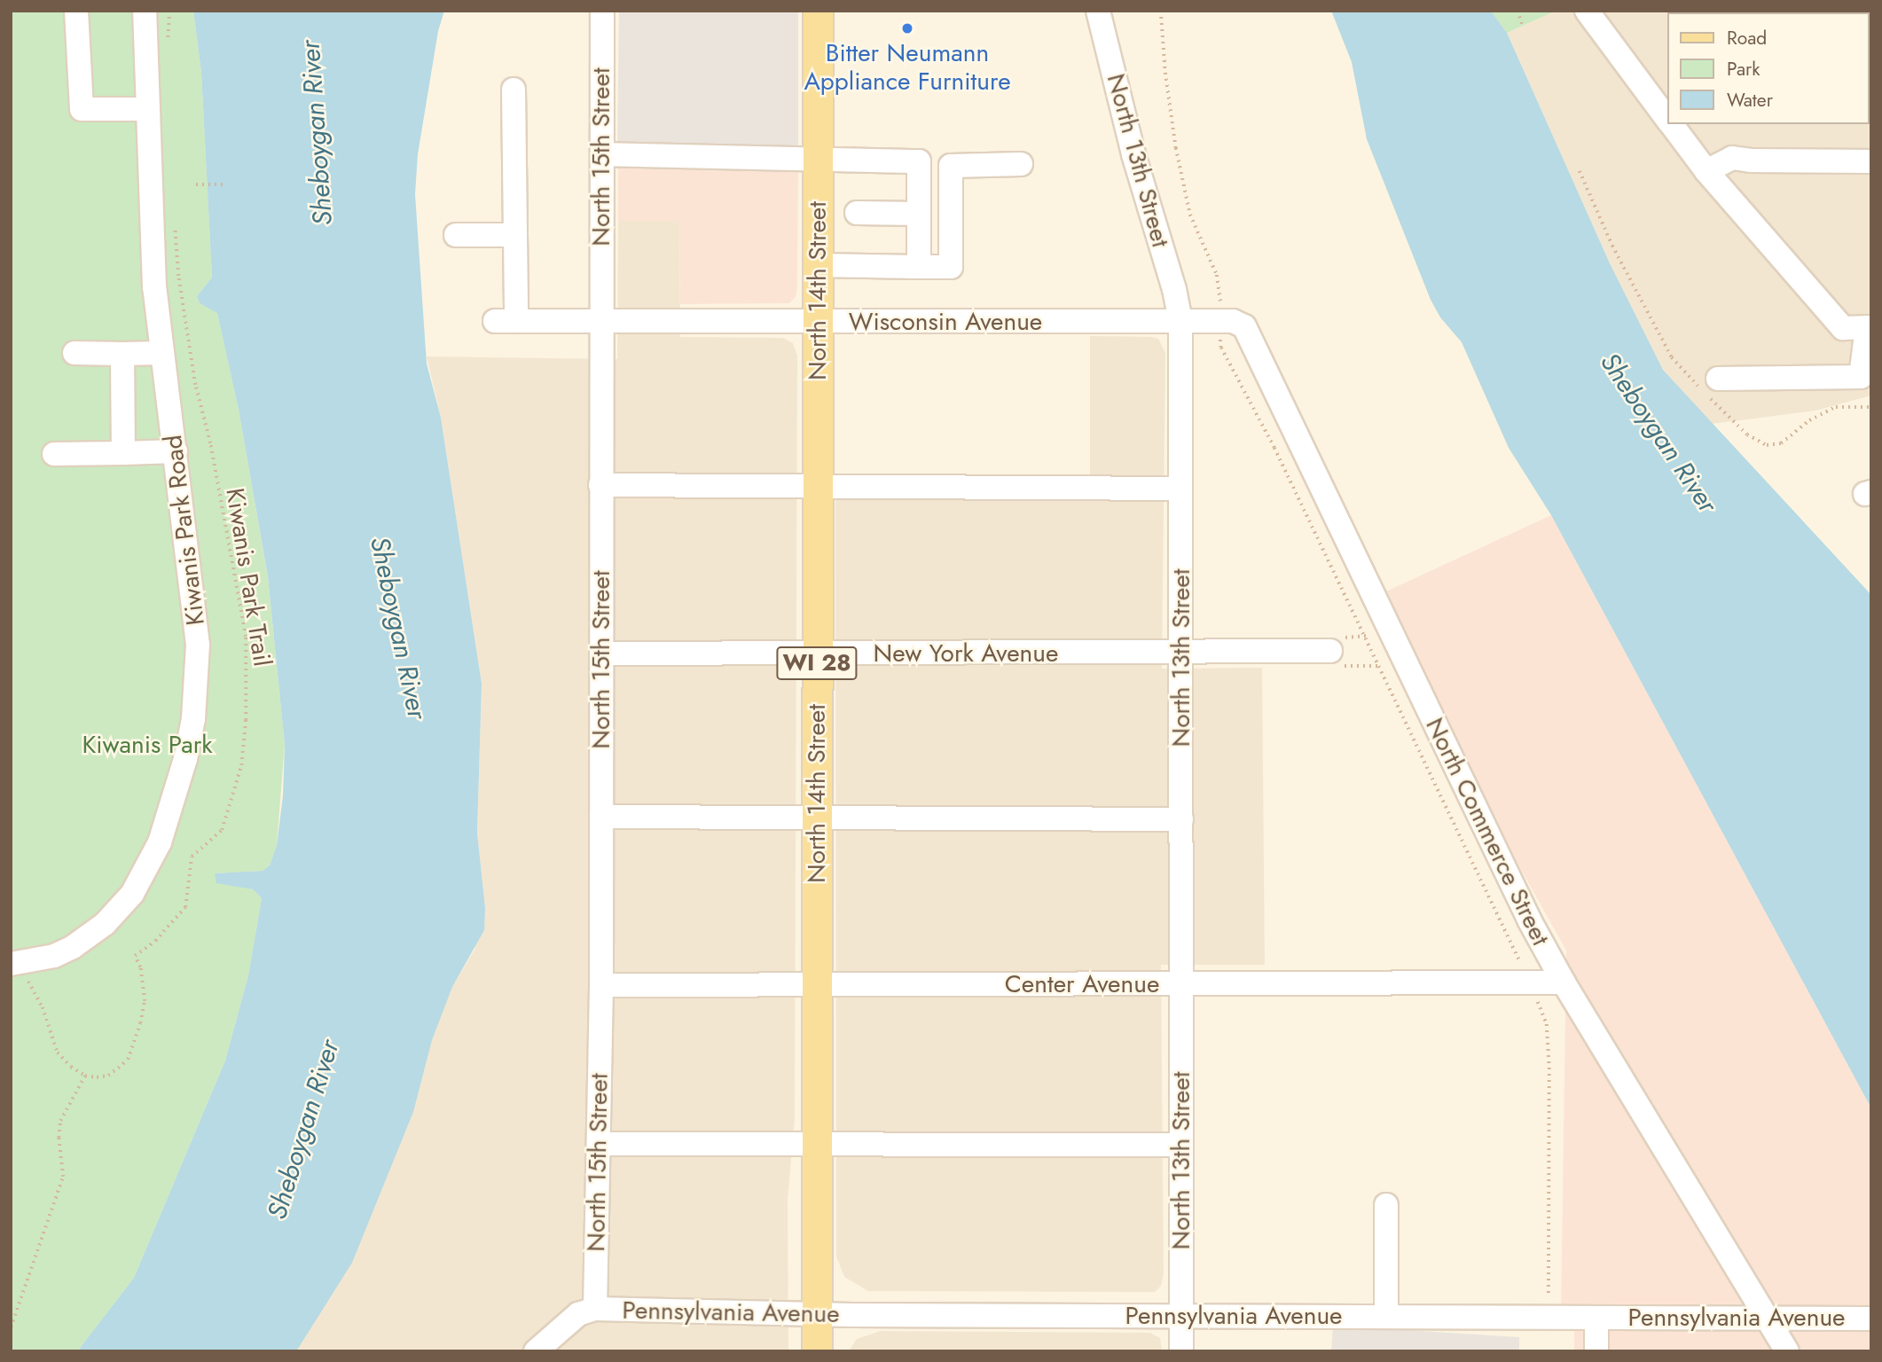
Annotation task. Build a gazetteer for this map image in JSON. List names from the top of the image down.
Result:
{
  "streets": {
    "main road": ["North 14th Street", "WI 28"],
    "street": [
      "North 15th Street",
      "North 13th Street",
      "Wisconsin Avenue",
      "Kiwanis Park Road",
      "New York Avenue",
      "North Commerce Street",
      "Center Avenue",
      "Pennsylvania Avenue"
    ],
    "path": ["Kiwanis Park Trail"]
  },
  "crossings": [
    ["North 15th Street", "Wisconsin Avenue"],
    ["North 15th Street", "New York Avenue"],
    ["North 15th Street", "Center Avenue"],
    ["North 15th Street", "Pennsylvania Avenue"],
    ["North 13th Street", "Wisconsin Avenue"],
    ["North 13th Street", "New York Avenue"],
    ["North 13th Street", "Center Avenue"],
    ["North 13th Street", "Pennsylvania Avenue"],
    ["North 14th Street", "Wisconsin Avenue"],
    ["North 14th Street", "New York Avenue"],
    ["North 14th Street", "WI 28"],
    ["North 14th Street", "Center Avenue"],
    ["North 14th Street", "Pennsylvania Avenue"],
    ["Wisconsin Avenue", "North Commerce Street"],
    ["WI 28", "Pennsylvania Avenue"],
    ["North Commerce Street", "Center Avenue"],
    ["North Commerce Street", "Pennsylvania Avenue"]
  ],
  "water": ["Sheboygan River"],
  "parks": ["Kiwanis Park"],
  "places": ["Bitter Neumann Appliance Furniture"],
  "legend": ["Road", "Park", "Water"]
}
